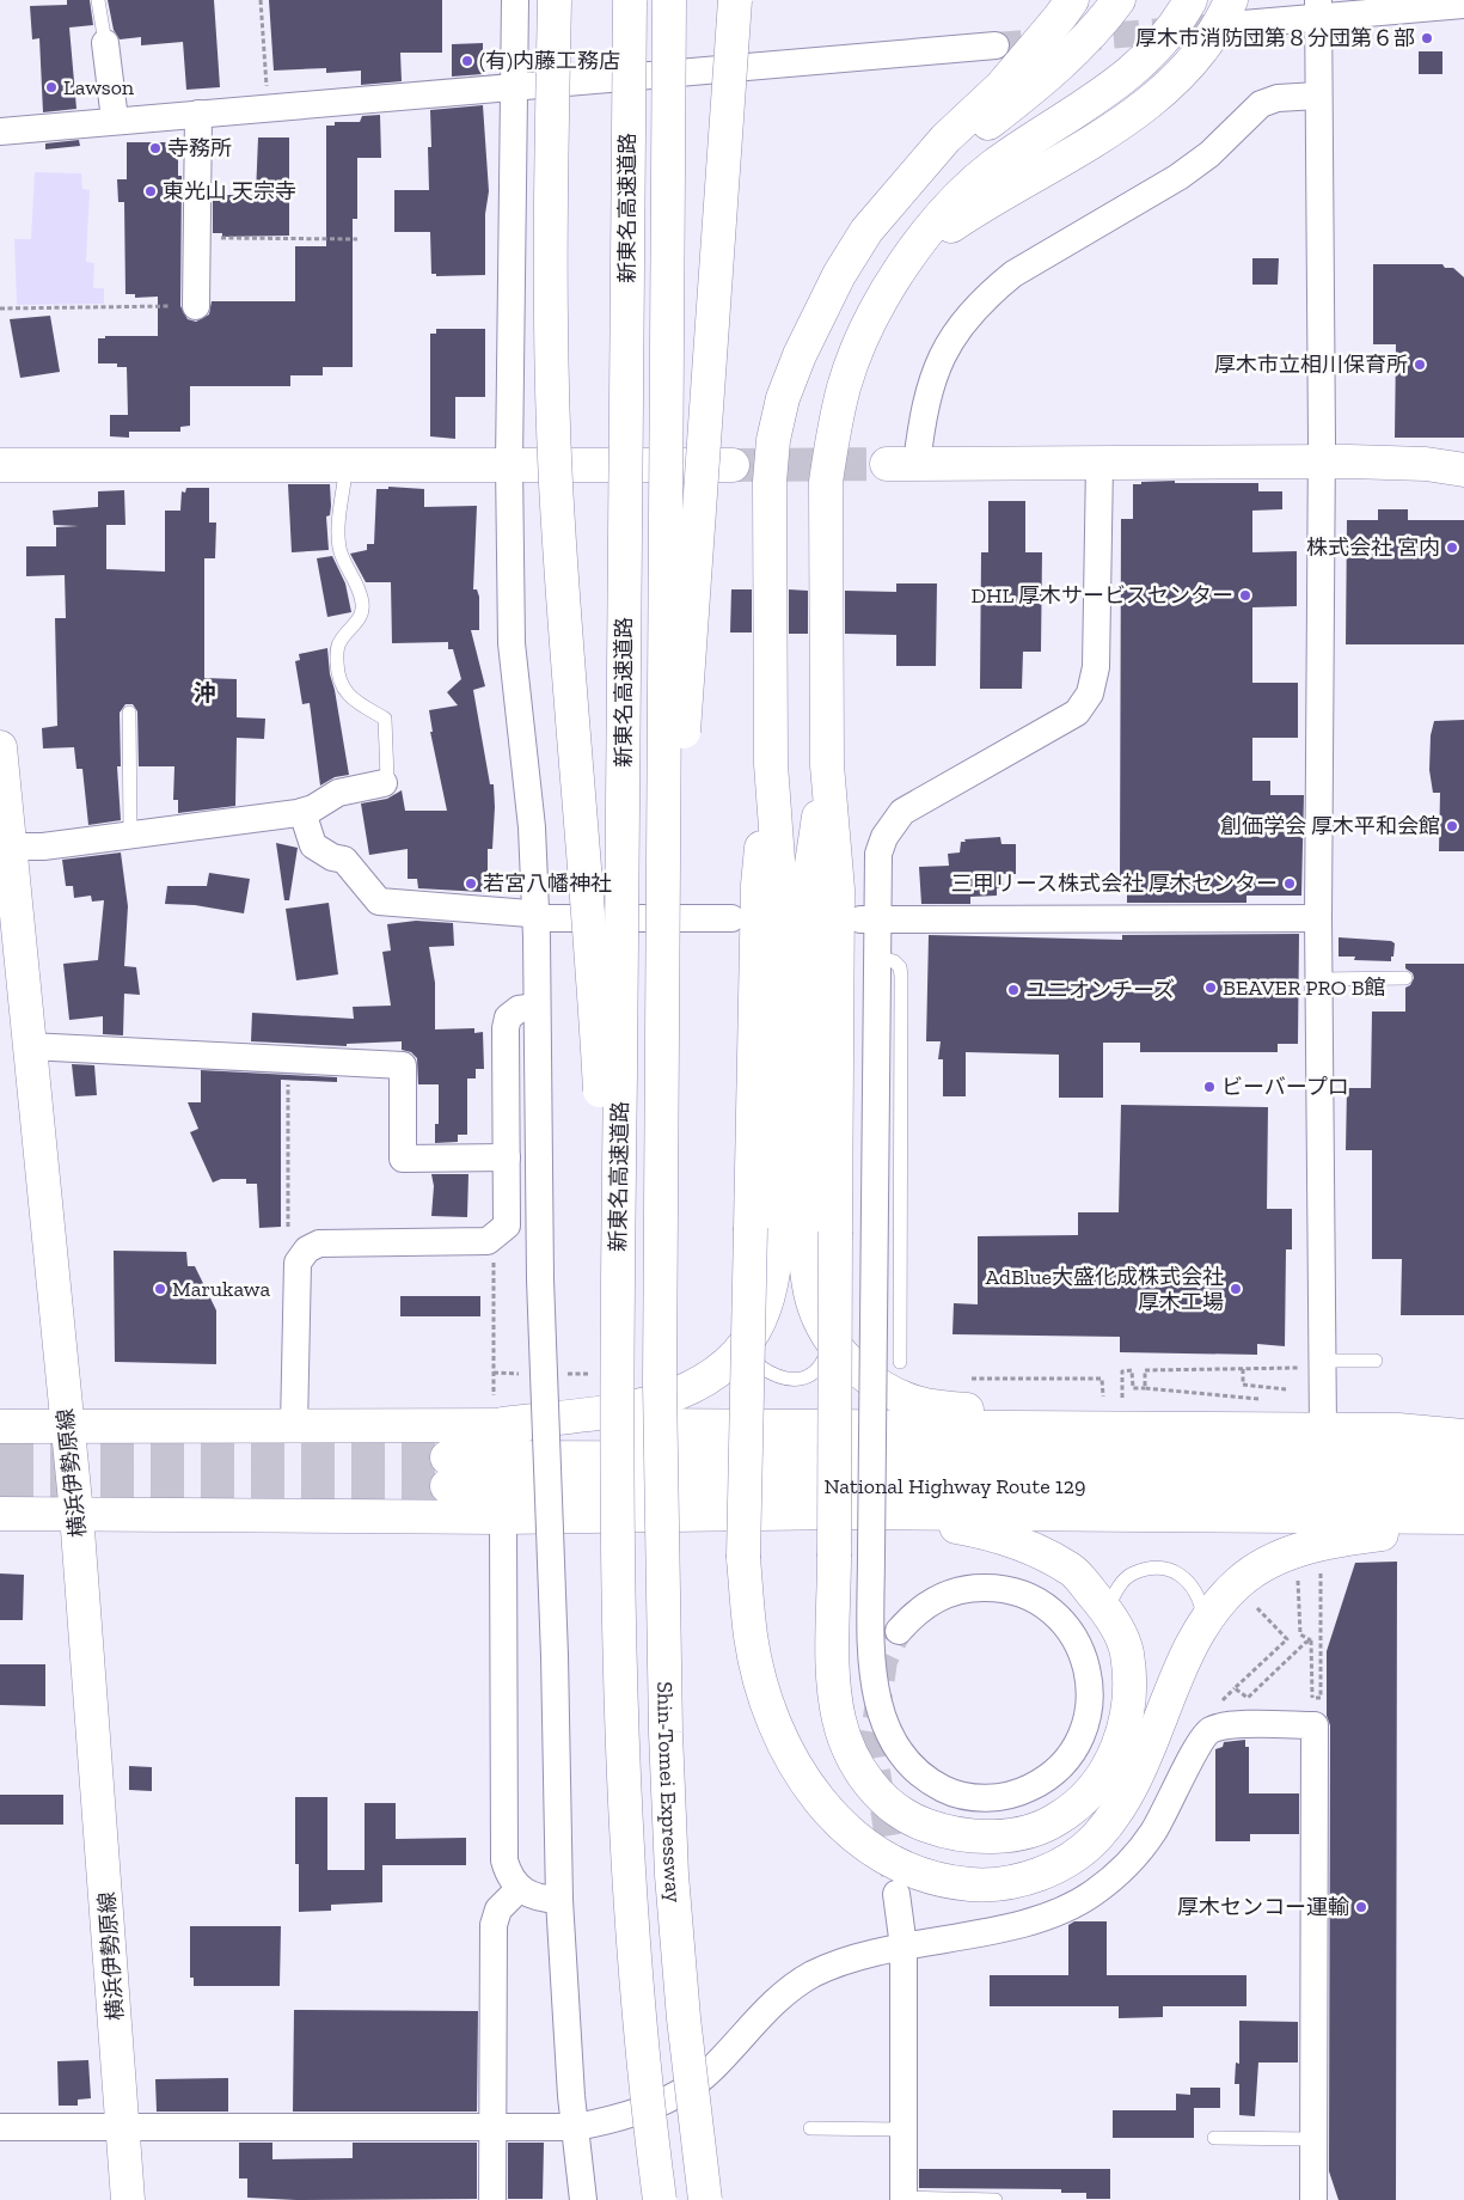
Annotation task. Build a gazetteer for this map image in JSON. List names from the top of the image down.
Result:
{
  "streets": {
    "main road": [
      "新東名高速道路",
      "横浜伊勢原線",
      "National Highway Route 129",
      "Shin-Tomei Expressway"
    ]
  },
  "crossings": [
    ["新東名高速道路", "Shin-Tomei Expressway"]
  ],
  "districts": ["沖"],
  "places": [
    "厚木市消防団第８分団第６部",
    "(有)内藤工務店",
    "Lawson",
    "寺務所",
    "東光山 天宗寺",
    "厚木市立相川保育所",
    "株式会社 宮内",
    "DHL 厚木サービスセンター",
    "創価学会 厚木平和会館",
    "若宮八幡神社",
    "三甲リース株式会社 厚木センター",
    "BEAVER PRO B館",
    "ユニオンチーズ",
    "ビーバープロ",
    "Marukawa",
    "AdBlue大盛化成株式会社 厚木工場",
    "厚木センコー運輸"
  ]
}
